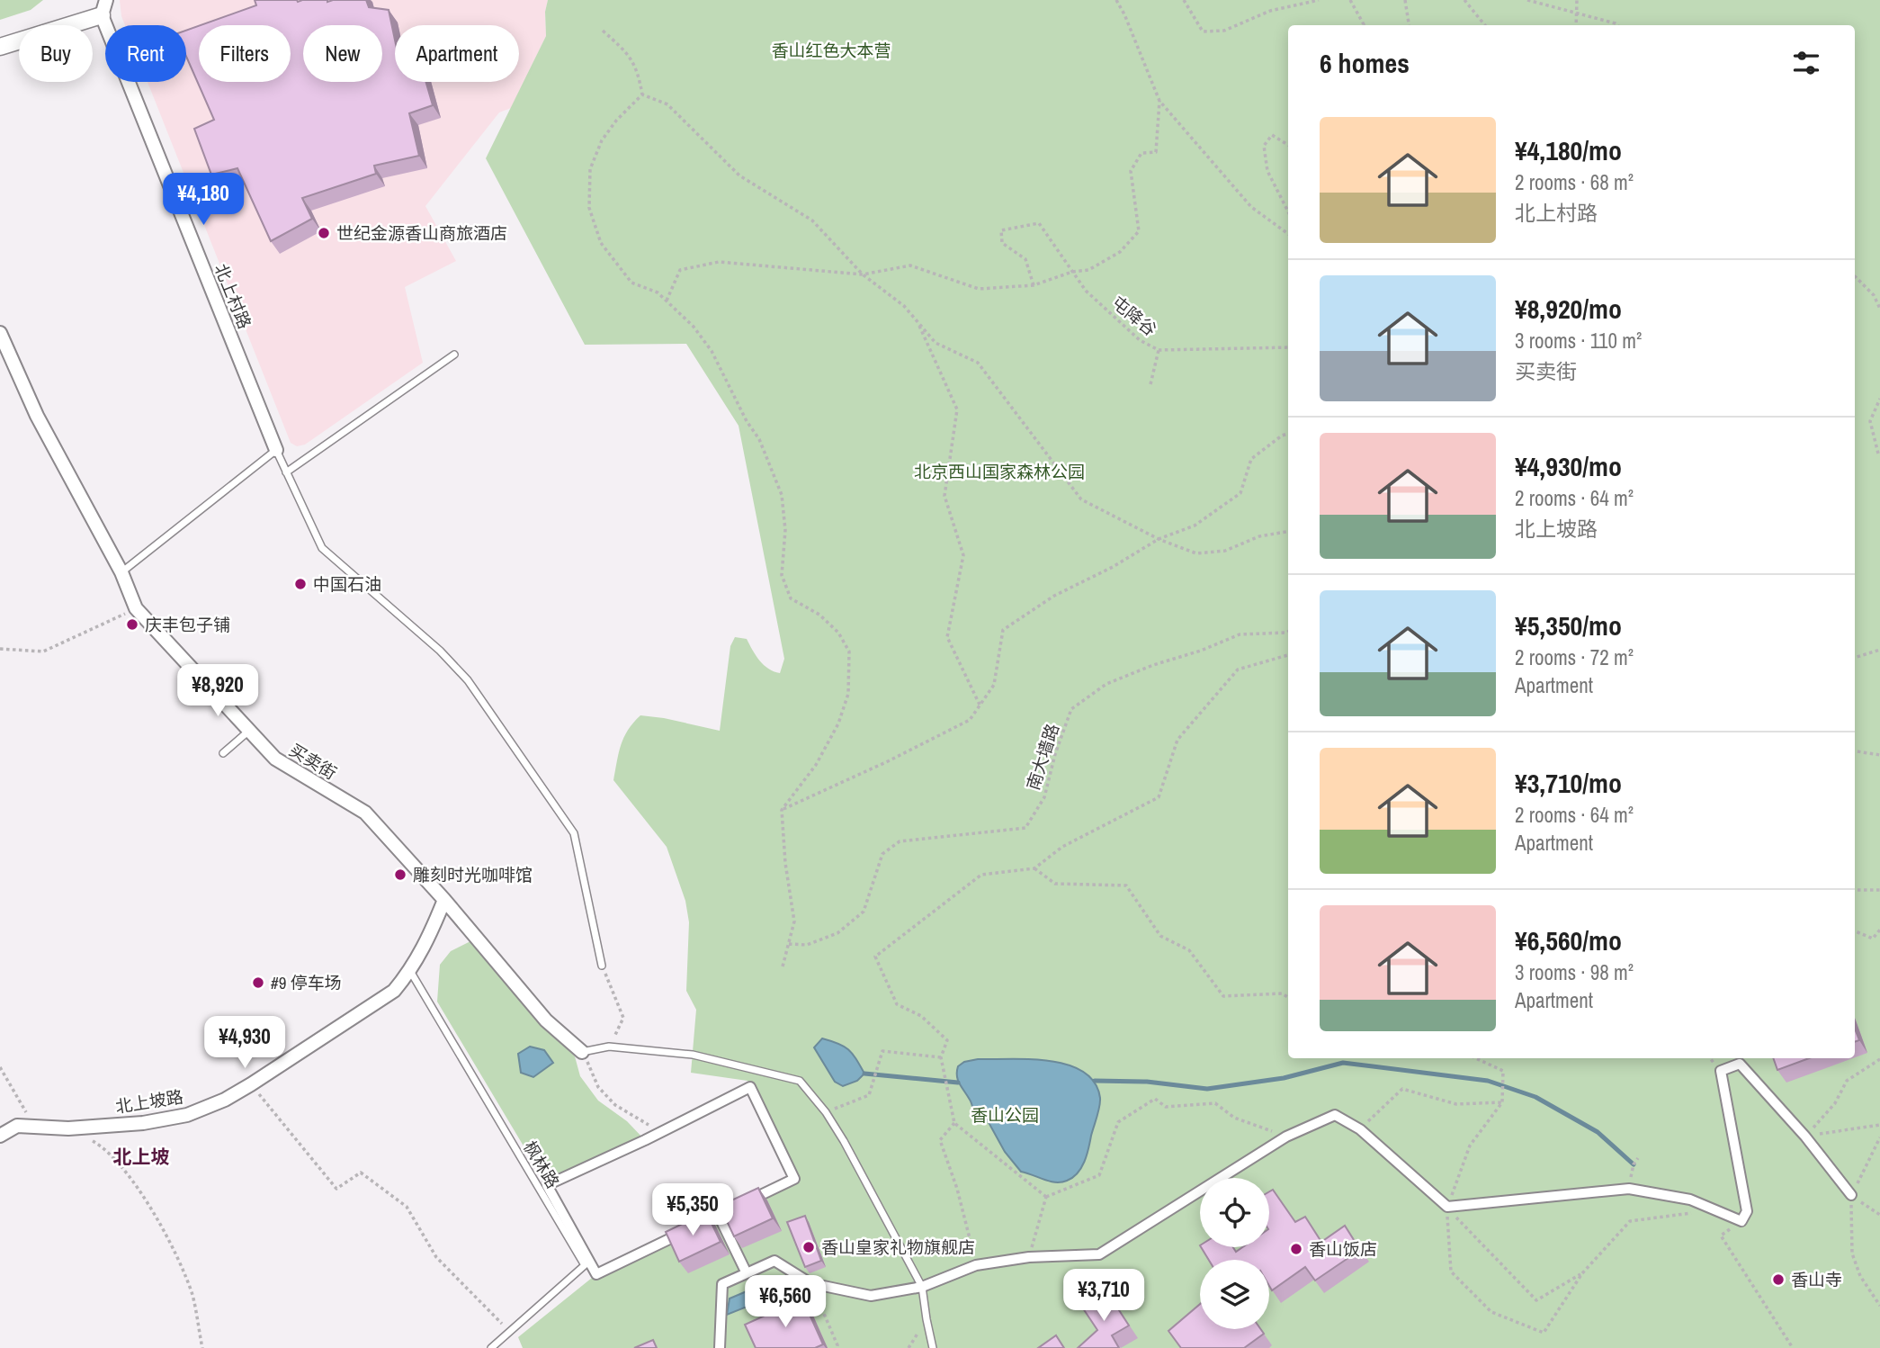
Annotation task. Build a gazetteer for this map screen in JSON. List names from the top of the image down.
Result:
{
  "streets": {
    "street": ["北上村路", "买卖街", "北上坡路"],
    "lane": ["枫林路"],
    "path": ["屯降谷", "南大墙路"]
  },
  "crossings": [
    ["买卖街", "北上坡路"],
    ["北上坡路", "枫林路"]
  ],
  "districts": ["北上坡"],
  "parks": ["香山红色大本营", "北京西山国家森林公园", "香山公园"],
  "places": [
    "世纪金源香山商旅酒店",
    "中国石油",
    "庆丰包子铺",
    "雕刻时光咖啡馆",
    "#9 停车场",
    "香山皇家礼物旗舰店",
    "香山饭店",
    "香山寺"
  ],
  "page": {
    "chip": [
      "Buy",
      "Rent",
      "Filters",
      "New",
      "Apartment"
    ],
    "heading": "6 homes",
    "list": [
      {
        "name": "¥4,180/mo",
        "note": "2 rooms · 68 m² · 北上村路"
      },
      {
        "name": "¥8,920/mo",
        "note": "3 rooms · 110 m² · 买卖街"
      },
      {
        "name": "¥4,930/mo",
        "note": "2 rooms · 64 m² · 北上坡路"
      },
      {
        "name": "¥5,350/mo",
        "note": "2 rooms · 72 m² · Apartment"
      },
      {
        "name": "¥3,710/mo",
        "note": "2 rooms · 64 m² · Apartment"
      },
      {
        "name": "¥6,560/mo",
        "note": "3 rooms · 98 m² · Apartment"
      }
    ],
    "price": [
      "¥4,180",
      "¥8,920",
      "¥4,930",
      "¥5,350",
      "¥3,710",
      "¥6,560"
    ]
  }
}
